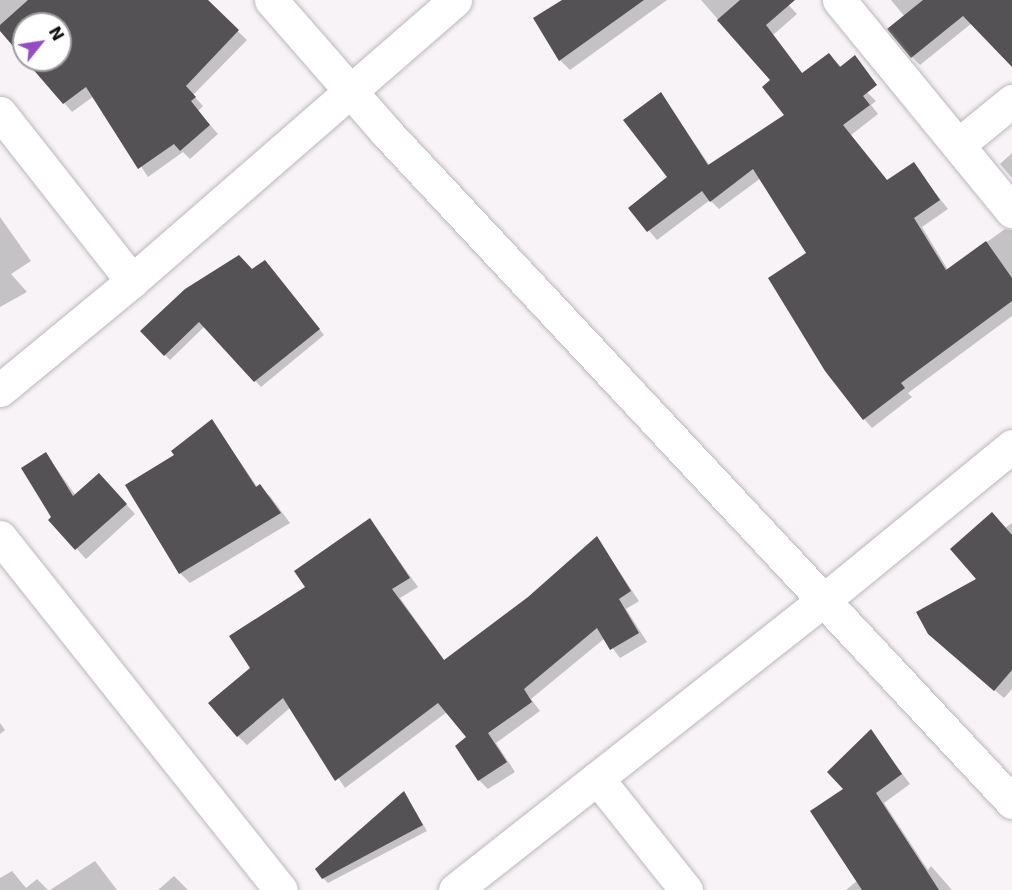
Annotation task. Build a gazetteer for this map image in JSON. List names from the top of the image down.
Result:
{
  "north": "top right"
}
